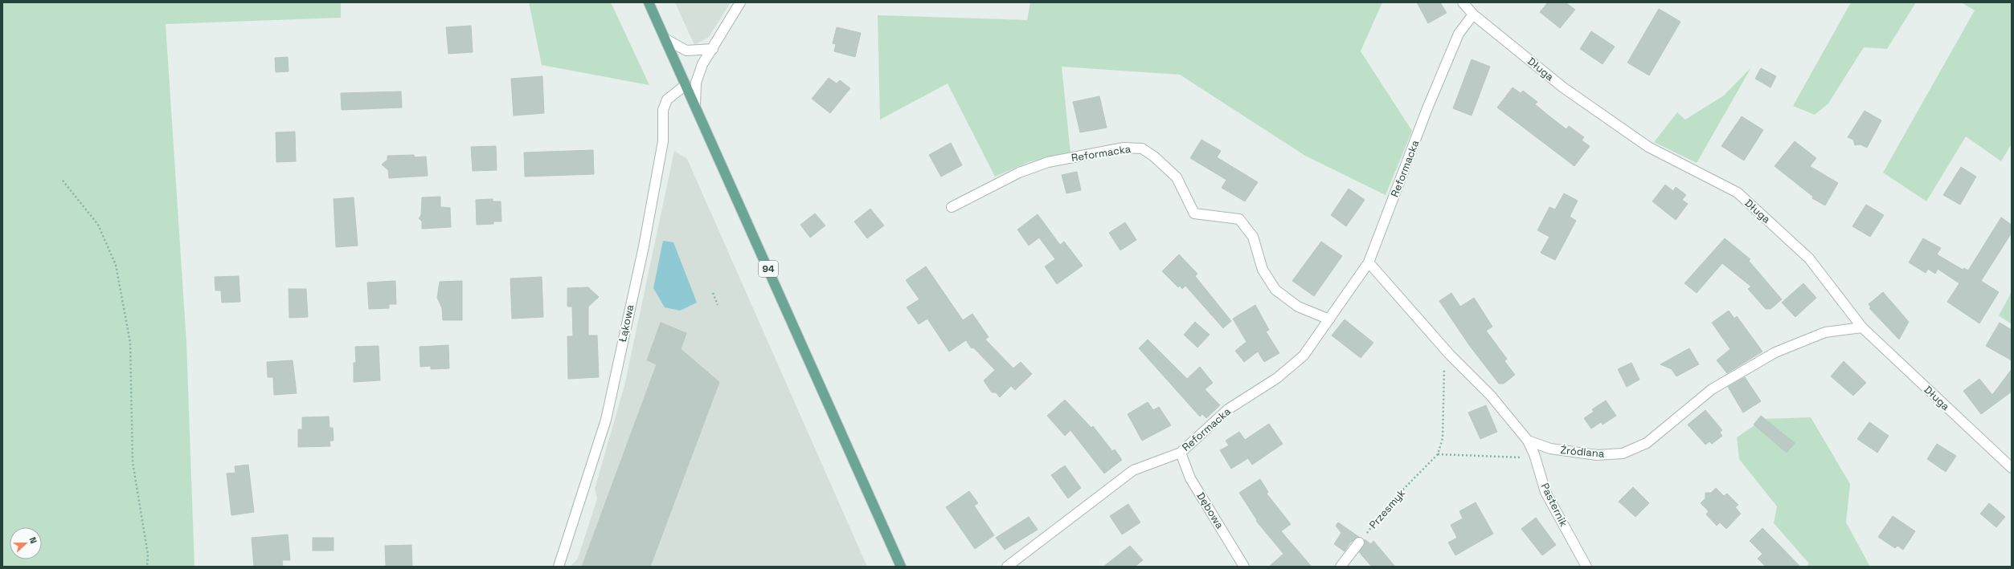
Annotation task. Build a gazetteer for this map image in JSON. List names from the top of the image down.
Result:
{
  "streets": {
    "main road": ["94"],
    "street": [
      "Długa",
      "Reformacka",
      "Łąkowa",
      "Źródlana",
      "Pasternik",
      "Dębowa"
    ],
    "path": ["Przesmyk"]
  },
  "crossings": [
    ["Długa", "Reformacka"],
    ["Długa", "Źródlana"],
    ["Reformacka", "Dębowa"],
    ["94", "Łąkowa"],
    ["Źródlana", "Pasternik"]
  ],
  "north": "right"
}
